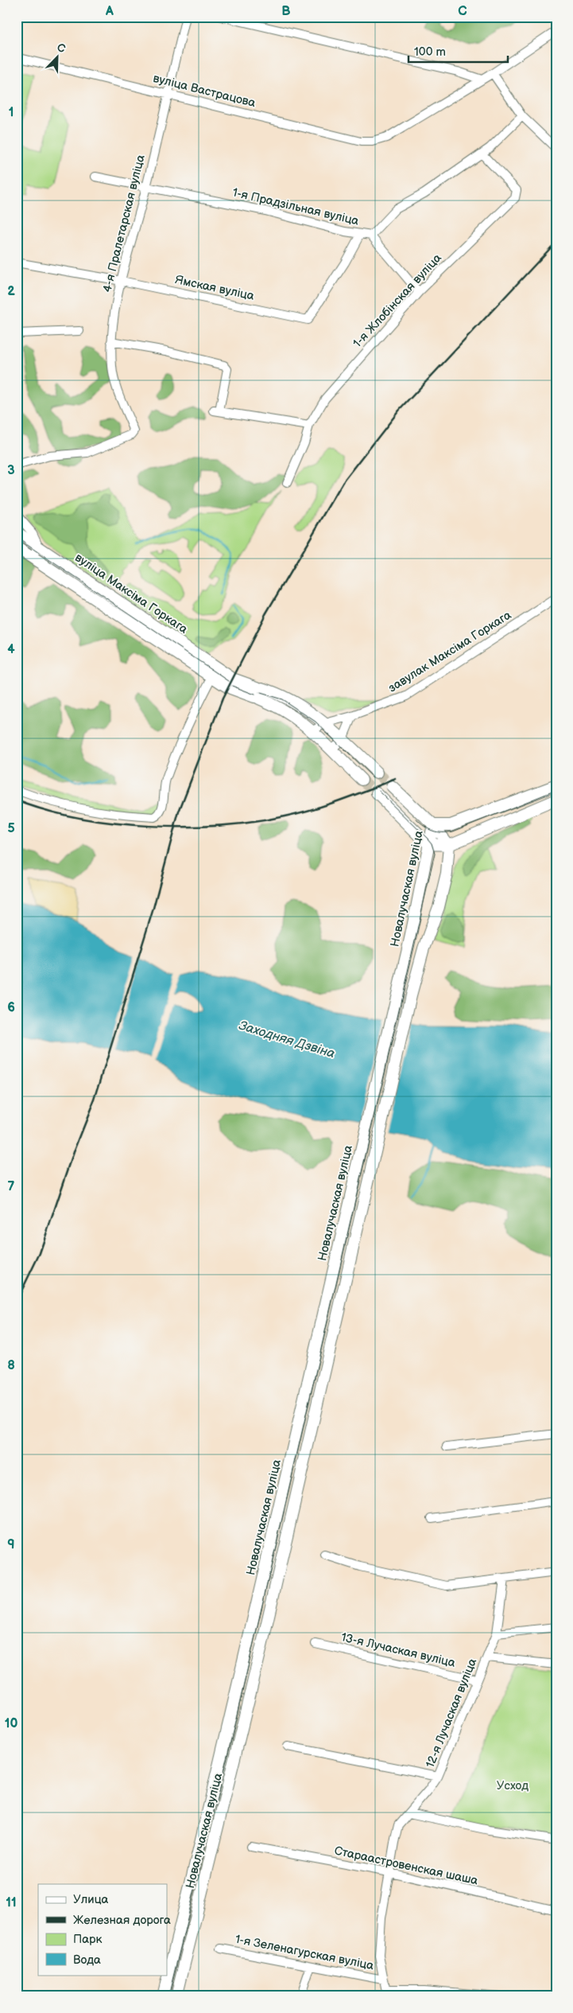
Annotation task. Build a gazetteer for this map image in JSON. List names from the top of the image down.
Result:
{
  "streets": {
    "main road": ["вуліца Максіма Горкага", "Новалучаская вуліца"],
    "street": [
      "вуліца Вастрацова",
      "1-я Прадзільная вуліца",
      "4-я Пралетарская вуліца",
      "Ямская вуліца",
      "1-я Жлобінская вуліца",
      "завулак Максіма Горкага",
      "13-я Лучаская вуліца",
      "12-я Лучаская вуліца",
      "Стараастровенская шаша",
      "1-я Зеленагурская вуліца"
    ]
  },
  "crossings": [
    ["вуліца Вастрацова", "4-я Пралетарская вуліца"],
    ["1-я Прадзільная вуліца", "4-я Пралетарская вуліца"],
    ["1-я Прадзільная вуліца", "Ямская вуліца"],
    ["1-я Прадзільная вуліца", "1-я Жлобінская вуліца"],
    ["4-я Пралетарская вуліца", "Ямская вуліца"],
    ["вуліца Максіма Горкага", "завулак Максіма Горкага"],
    ["13-я Лучаская вуліца", "12-я Лучаская вуліца"],
    ["12-я Лучаская вуліца", "Стараастровенская шаша"],
    ["12-я Лучаская вуліца", "1-я Зеленагурская вуліца"]
  ],
  "water": ["Заходняя Дзвіна"],
  "parks": ["Усход"],
  "legend": [
    "Улица",
    "Железная дорога",
    "Парк",
    "Вода"
  ],
  "scale_bar": "100 m",
  "north": "top right",
  "grid": {
    "columns": ["A", "B", "C"],
    "rows": [
      "1",
      "2",
      "3",
      "4",
      "5",
      "6",
      "7",
      "8",
      "9",
      "10",
      "11"
    ]
  }
}
